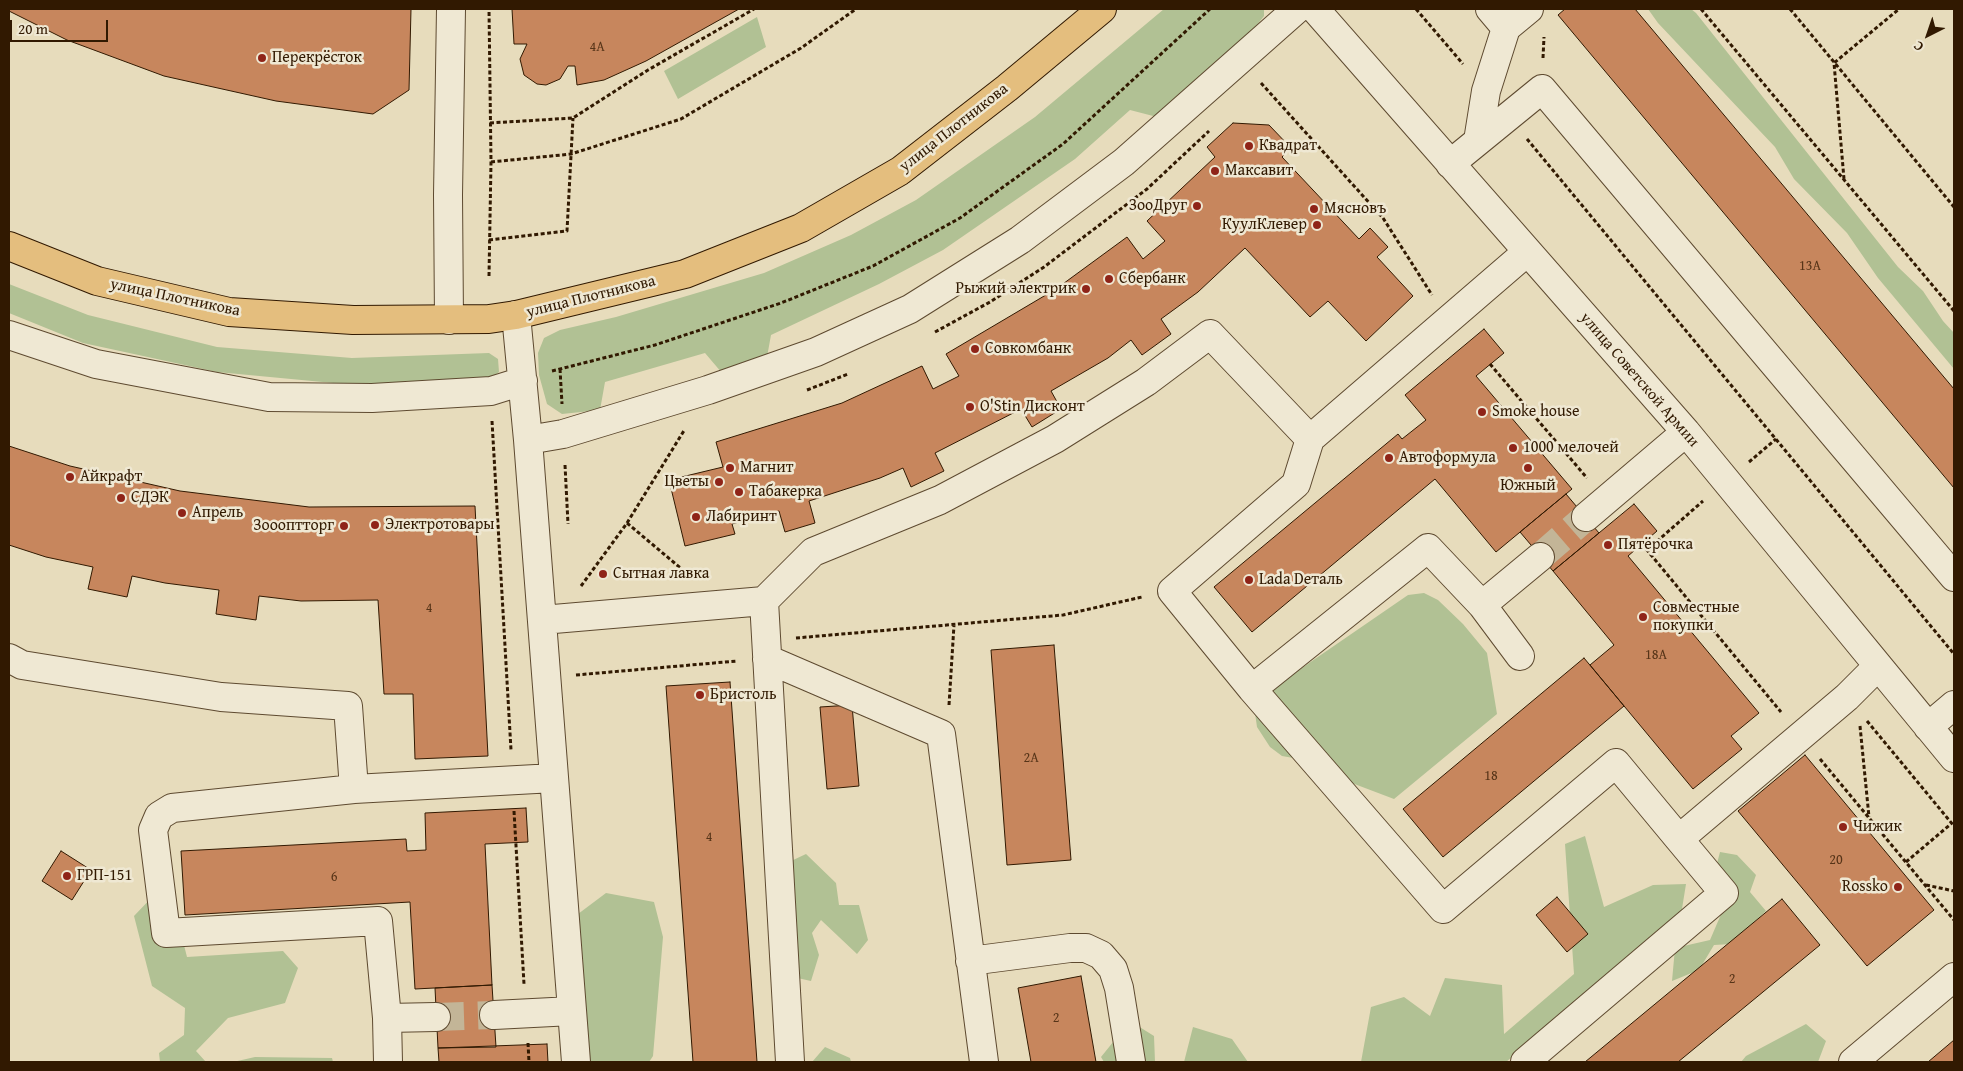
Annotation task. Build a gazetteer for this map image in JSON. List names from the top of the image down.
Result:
{
  "streets": {
    "main road": ["улица Плотникова"],
    "street": ["улица Советской Армии"]
  },
  "places": [
    "Перекрёсток",
    "Квадрат",
    "Максавит",
    "ЗооДруг",
    "Мясновъ",
    "КуулКлевер",
    "Сбербанк",
    "Рыжий электрик",
    "Совкомбанк",
    "O'Stin Дисконт",
    "Smoke house",
    "1000 мелочей",
    "Автоформула",
    "Магнит",
    "Южный",
    "Айкрафт",
    "Цветы",
    "Табакерка",
    "СДЭК",
    "Апрель",
    "Лабиринт",
    "Электротовары",
    "Зоооптторг",
    "Пятёрочка",
    "Сытная лавка",
    "Lada Dеталь",
    "Совместные покупки",
    "Бристоль",
    "Чижик",
    "ГРП-151",
    "Rossko"
  ],
  "house_numbers": [
    "4А",
    "13А",
    "4",
    "18А",
    "2А",
    "18",
    "4",
    "20",
    "6",
    "2",
    "2"
  ],
  "scale_bar": "20 m",
  "north": "bottom left"
}
